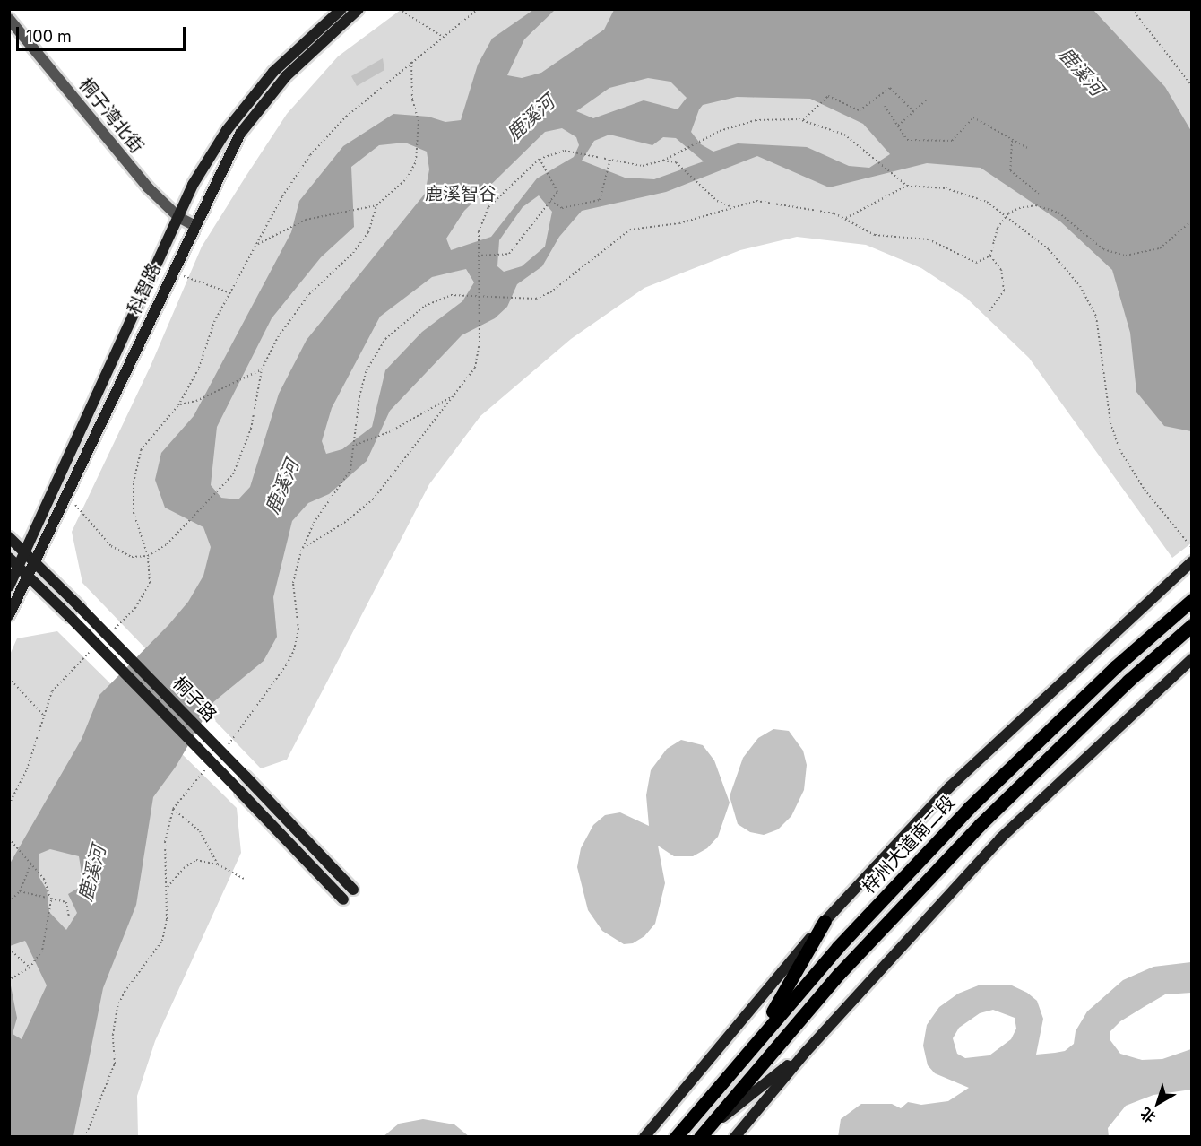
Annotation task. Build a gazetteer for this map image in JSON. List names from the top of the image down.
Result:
{
  "streets": {
    "main road": ["科智路", "桐子路", "梓州大道南二段"],
    "street": ["桐子湾北街"]
  },
  "crossings": [
    ["桐子湾北街", "科智路"],
    ["科智路", "桐子路"]
  ],
  "water": ["鹿溪河"],
  "parks": ["鹿溪智谷"],
  "scale_bar": "100 m",
  "north": "bottom left"
}
